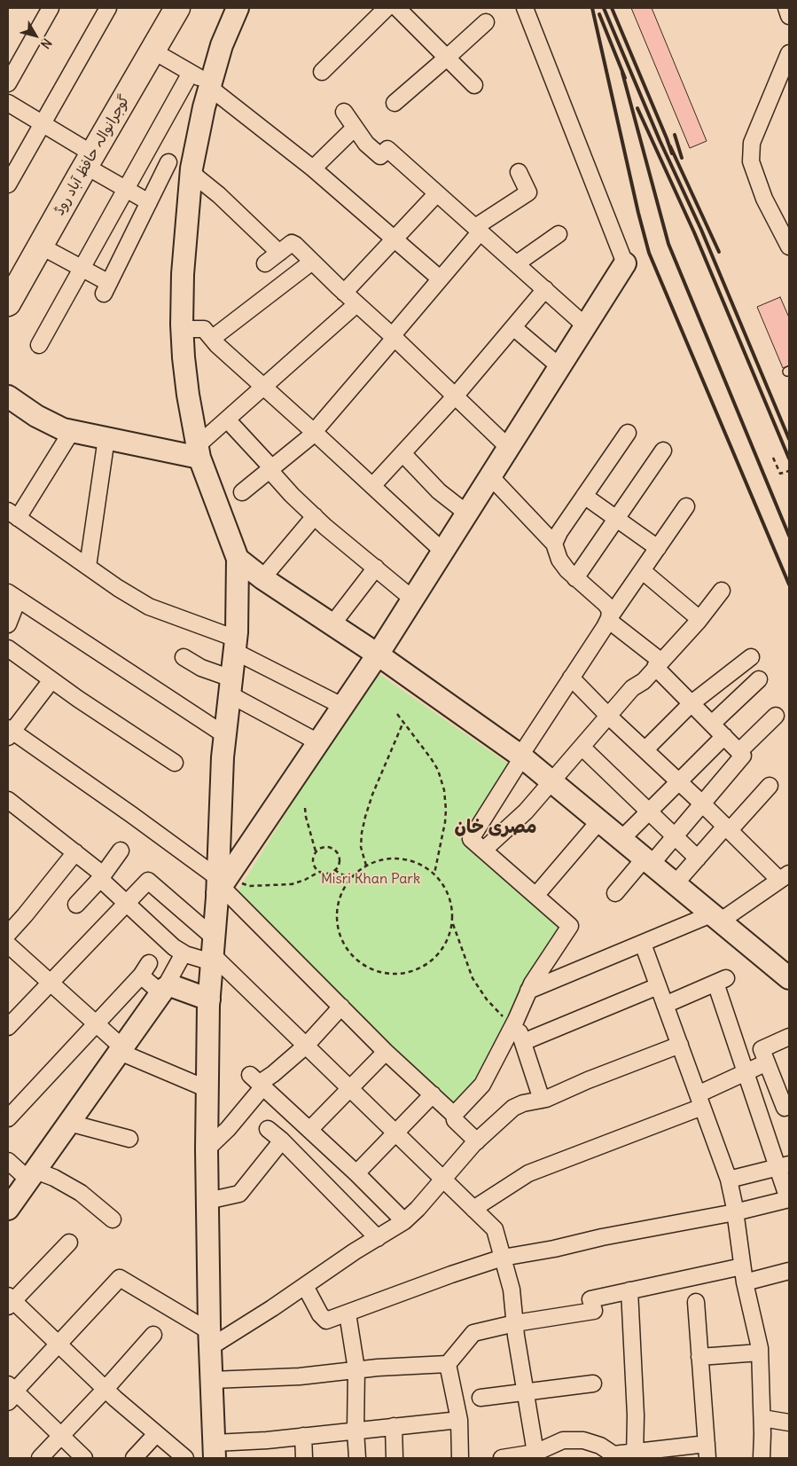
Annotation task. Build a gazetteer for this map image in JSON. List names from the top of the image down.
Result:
{
  "streets": {
    "main road": ["گوجرانوالہ حافظ آباد روڈ"]
  },
  "districts": ["مصری خان"],
  "parks": ["Misri Khan Park"],
  "north": "bottom right"
}
